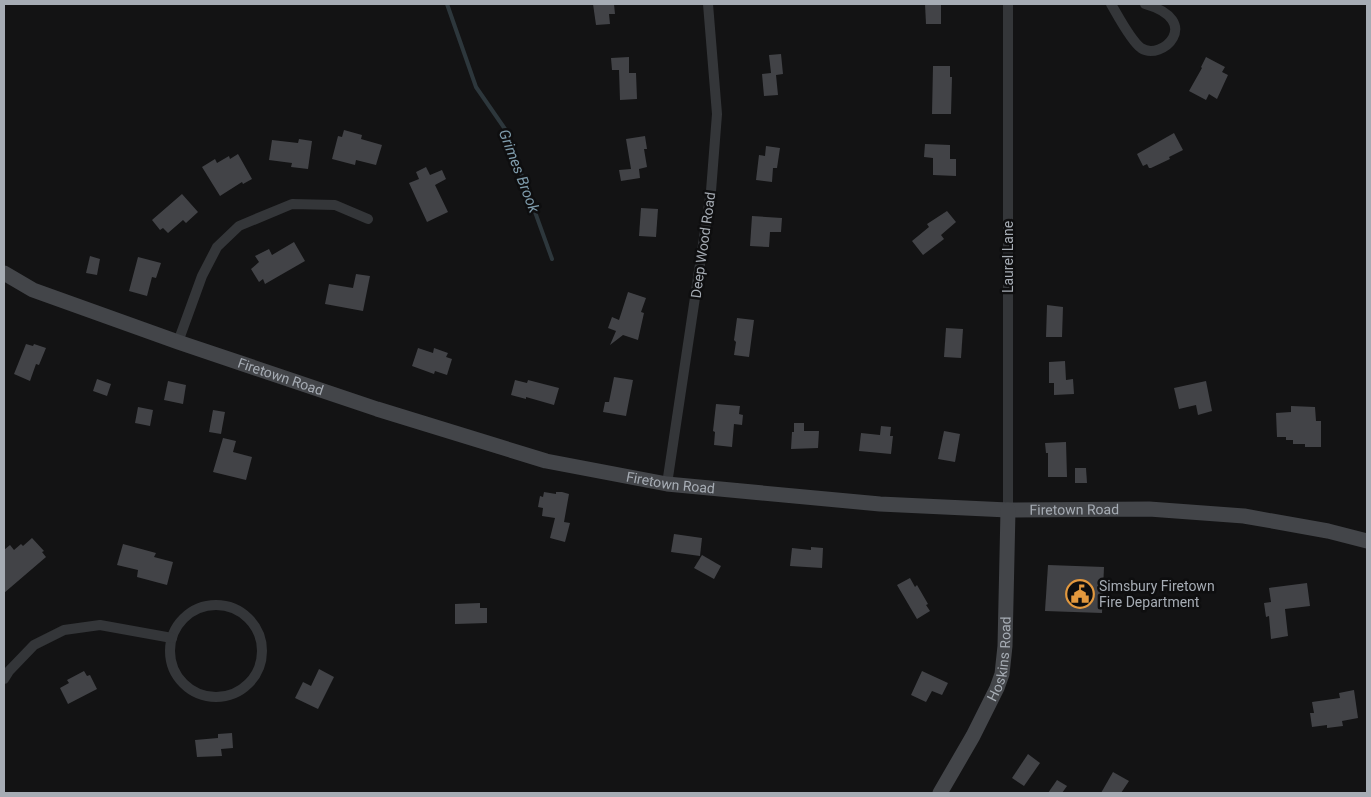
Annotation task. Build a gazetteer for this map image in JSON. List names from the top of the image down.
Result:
{
  "streets": {
    "street": [
      "Deep Wood Road",
      "Laurel Lane",
      "Firetown Road",
      "Hoskins Road"
    ]
  },
  "crossings": [
    ["Deep Wood Road", "Firetown Road"],
    ["Laurel Lane", "Firetown Road"],
    ["Laurel Lane", "Hoskins Road"],
    ["Firetown Road", "Hoskins Road"]
  ],
  "water": ["Grimes Brook"],
  "places": {
    "public building": ["Simsbury Firetown Fire Department"]
  }
}
